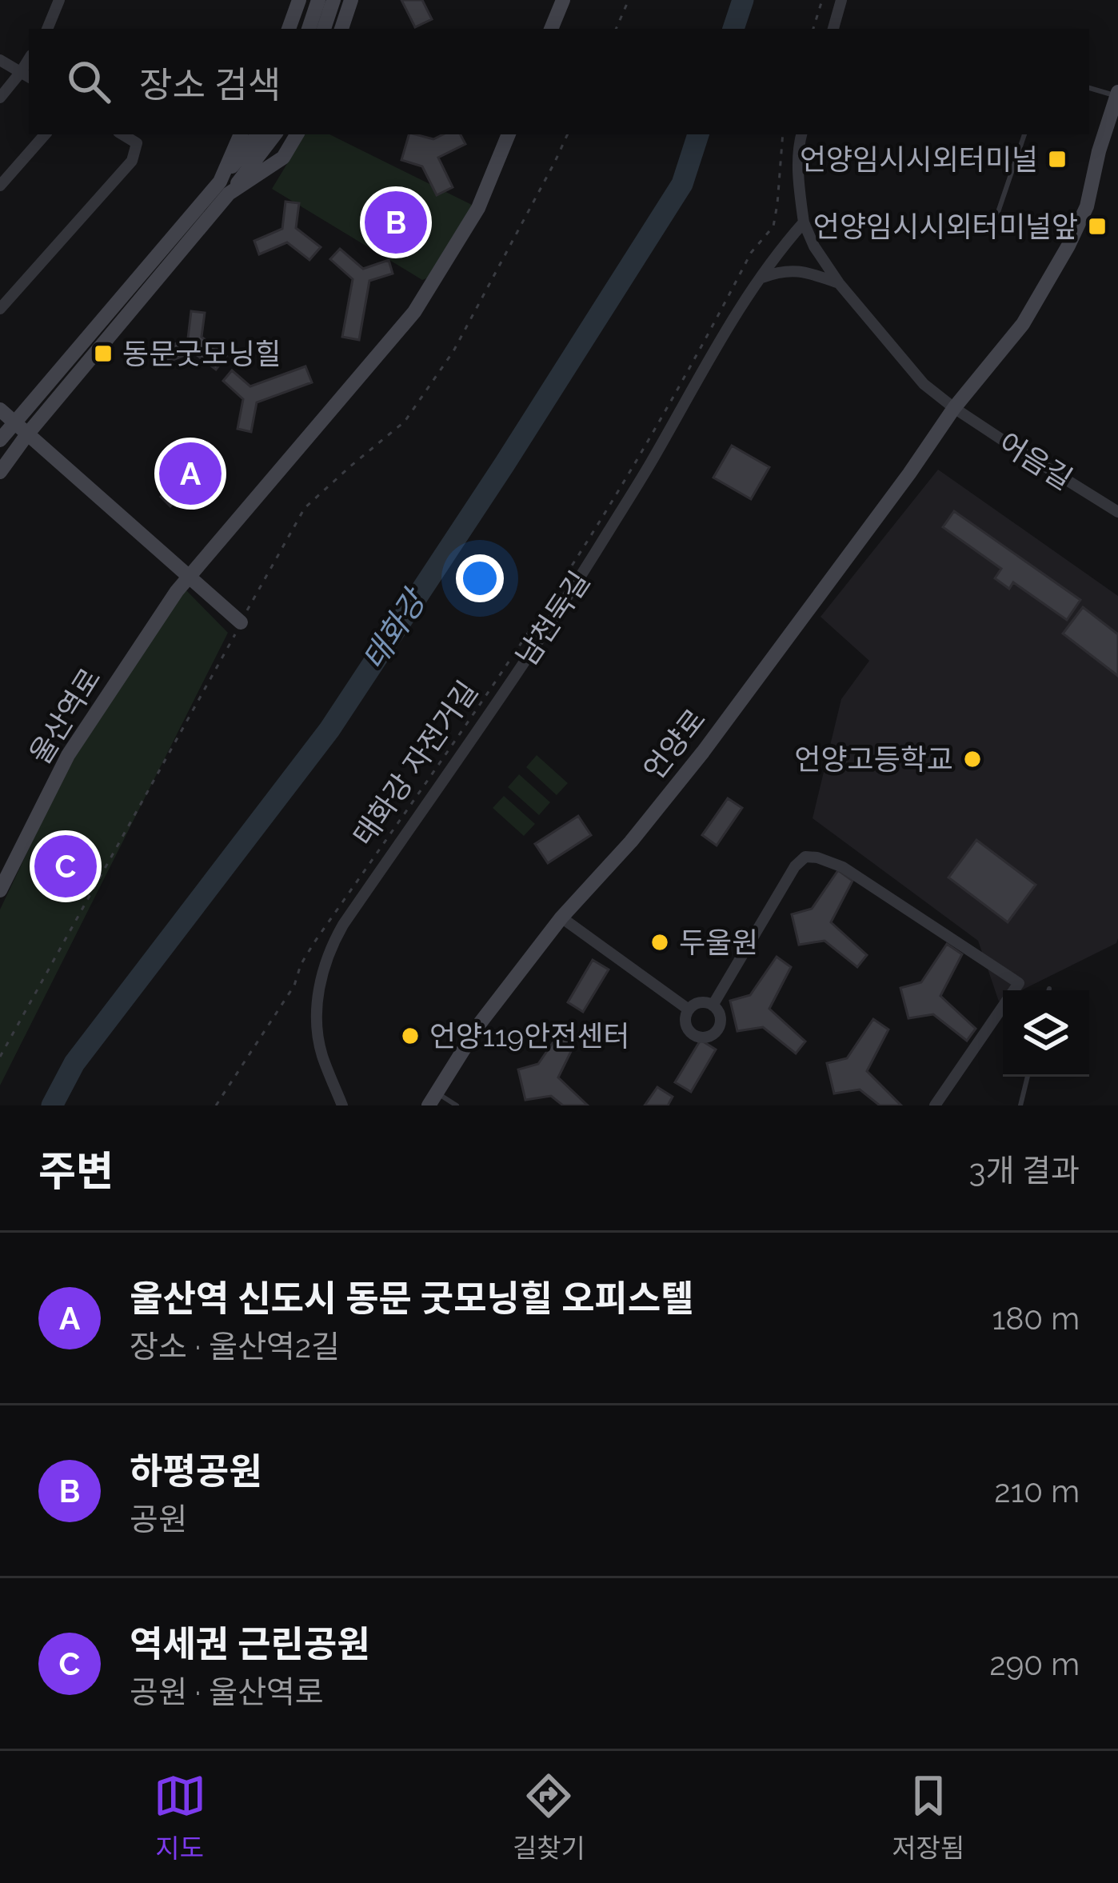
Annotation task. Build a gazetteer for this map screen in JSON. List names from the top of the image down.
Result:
{
  "streets": {
    "main road": ["울산역로", "언양로"],
    "street": ["어음길", "남천둑길"],
    "path": ["태화강 자전거길"]
  },
  "crossings": [
    ["어음길", "언양로"]
  ],
  "water": ["태화강"],
  "places": {
    "transit": ["언양임시시외터미널", "언양임시시외터미널앞", "동문굿모닝힐"],
    "other": ["언양고등학교", "두울원", "언양119안전센터"]
  },
  "page": {
    "search": "장소 검색",
    "pins": ["B", "A", "C"],
    "heading": ["주변", "3개 결과"],
    "list": [
      {
        "mark": "A",
        "name": "울산역 신도시 동문 굿모닝힐 오피스텔",
        "note": "장소 · 울산역2길",
        "value": "180 m"
      },
      {
        "mark": "B",
        "name": "하평공원",
        "note": "공원",
        "value": "210 m"
      },
      {
        "mark": "C",
        "name": "역세권 근린공원",
        "note": "공원 · 울산역로",
        "value": "290 m"
      }
    ],
    "nav": ["지도", "길찾기", "저장됨"]
  }
}
